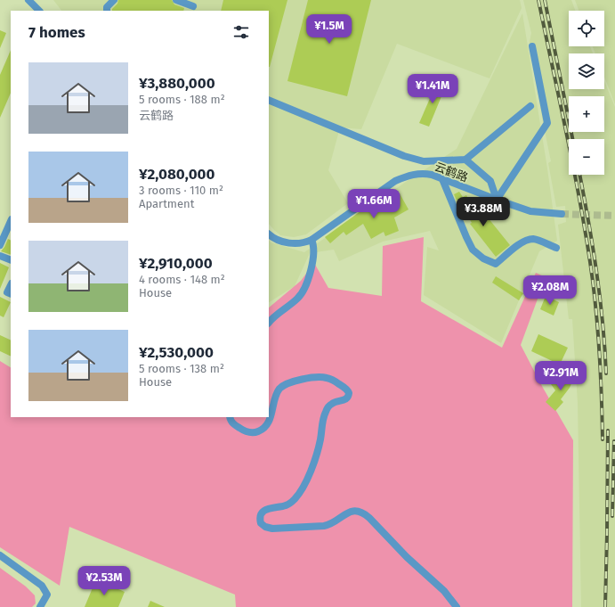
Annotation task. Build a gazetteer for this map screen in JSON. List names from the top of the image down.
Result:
{
  "streets": {
    "street": ["云鹤路"]
  },
  "page": {
    "map_buttons": ["+", "−"],
    "heading": "7 homes",
    "price": [
      "¥1.5M",
      "¥1.41M",
      "¥1.66M",
      "¥3.88M",
      "¥2.08M",
      "¥2.91M",
      "¥2.53M"
    ],
    "list": [
      {
        "name": "¥3,880,000",
        "note": "5 rooms · 188 m² · 云鹤路"
      },
      {
        "name": "¥2,080,000",
        "note": "3 rooms · 110 m² · Apartment"
      },
      {
        "name": "¥2,910,000",
        "note": "4 rooms · 148 m² · House"
      },
      {
        "name": "¥2,530,000",
        "note": "5 rooms · 138 m² · House"
      }
    ]
  }
}
